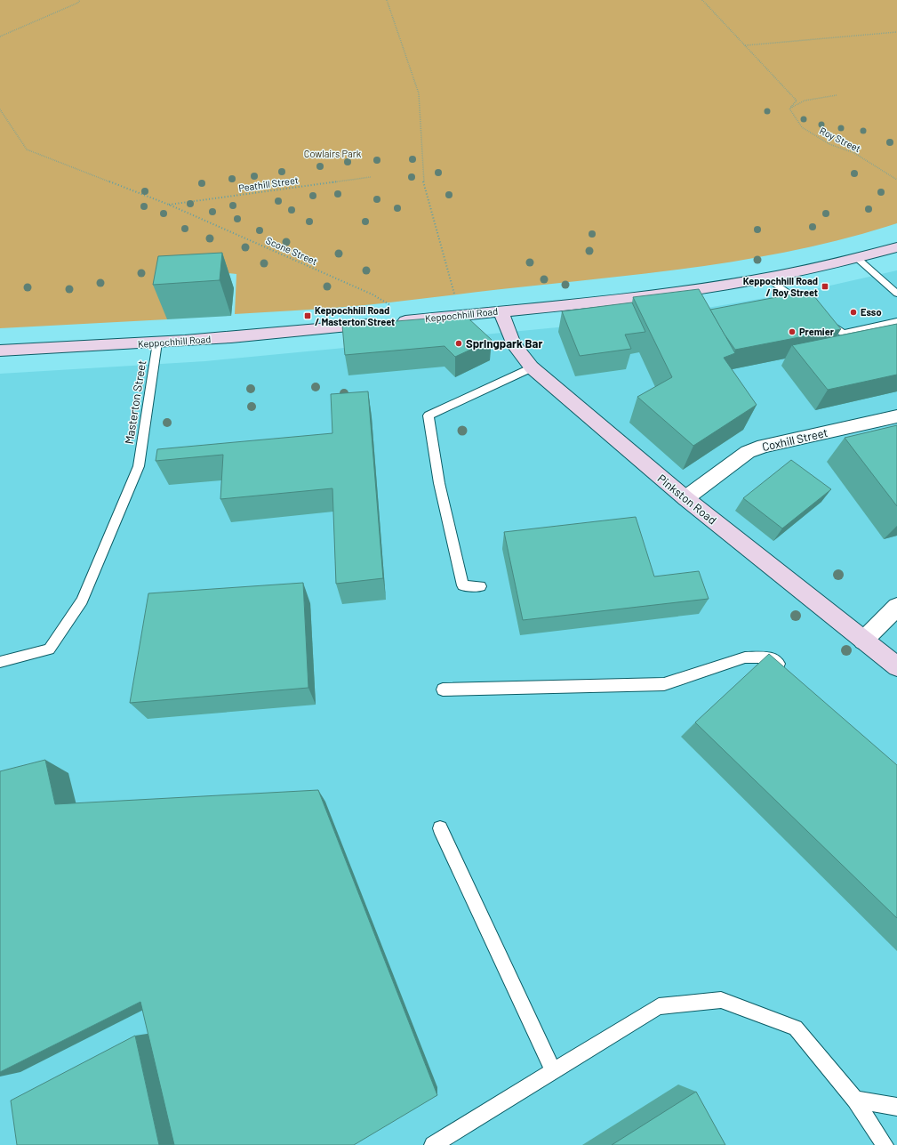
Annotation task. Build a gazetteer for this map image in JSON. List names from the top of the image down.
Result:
{
  "streets": {
    "street": ["Keppochhill Road", "Coxhill Street", "Pinkston Road"],
    "lane": ["Masterton Street"],
    "path": ["Roy Street", "Peathill Street", "Scone Street"]
  },
  "crossings": [
    ["Peathill Street", "Scone Street"],
    ["Scone Street", "Keppochhill Road"],
    ["Keppochhill Road", "Masterton Street"],
    ["Keppochhill Road", "Pinkston Road"],
    ["Coxhill Street", "Pinkston Road"]
  ],
  "parks": ["Cowlairs Park"],
  "places": {
    "transit": ["Keppochhill Road / Roy Street", "Keppochhill Road / Masterton Street"],
    "other": ["Esso", "Premier", "Springpark Bar"]
  }
}
